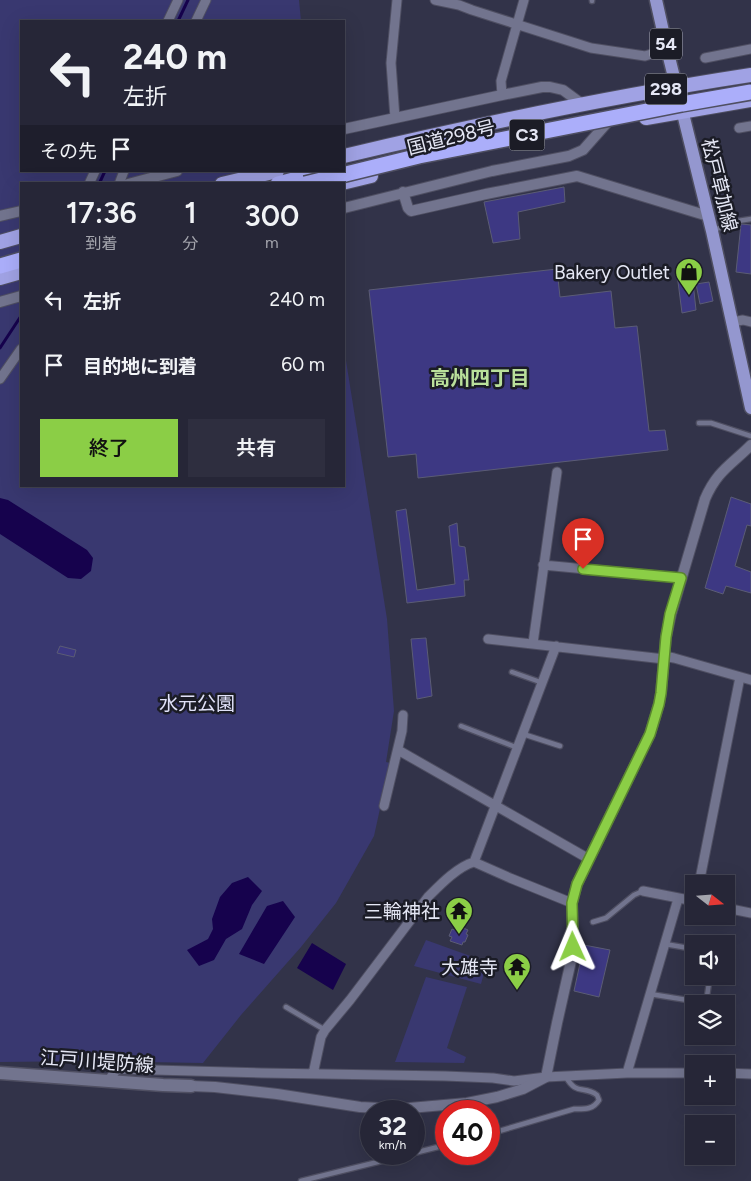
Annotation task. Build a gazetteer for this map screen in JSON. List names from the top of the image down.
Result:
{
  "streets": {
    "highway": ["298", "C3", "国道298号"],
    "main road": ["54", "松戸草加線", "江戸川堤防線"]
  },
  "crossings": [
    ["国道298号", "松戸草加線"]
  ],
  "districts": ["高州四丁目"],
  "parks": ["水元公園"],
  "places": {
    "shop": ["Bakery Outlet"],
    "temple": ["三輪神社", "大雄寺"]
  },
  "north": "right",
  "page": {
    "turn": ["240 m", "左折"],
    "then": "その先",
    "eta": [
      "17:36",
      "到着",
      "1",
      "分",
      "300",
      "m"
    ],
    "list": [
      {
        "name": "左折",
        "value": "240 m"
      },
      {
        "name": "目的地に到着",
        "value": "60 m"
      }
    ],
    "buttons": ["終了", "共有"],
    "map_buttons": ["+", "−"],
    "speed": "32 km/h",
    "limit": "40"
  }
}
